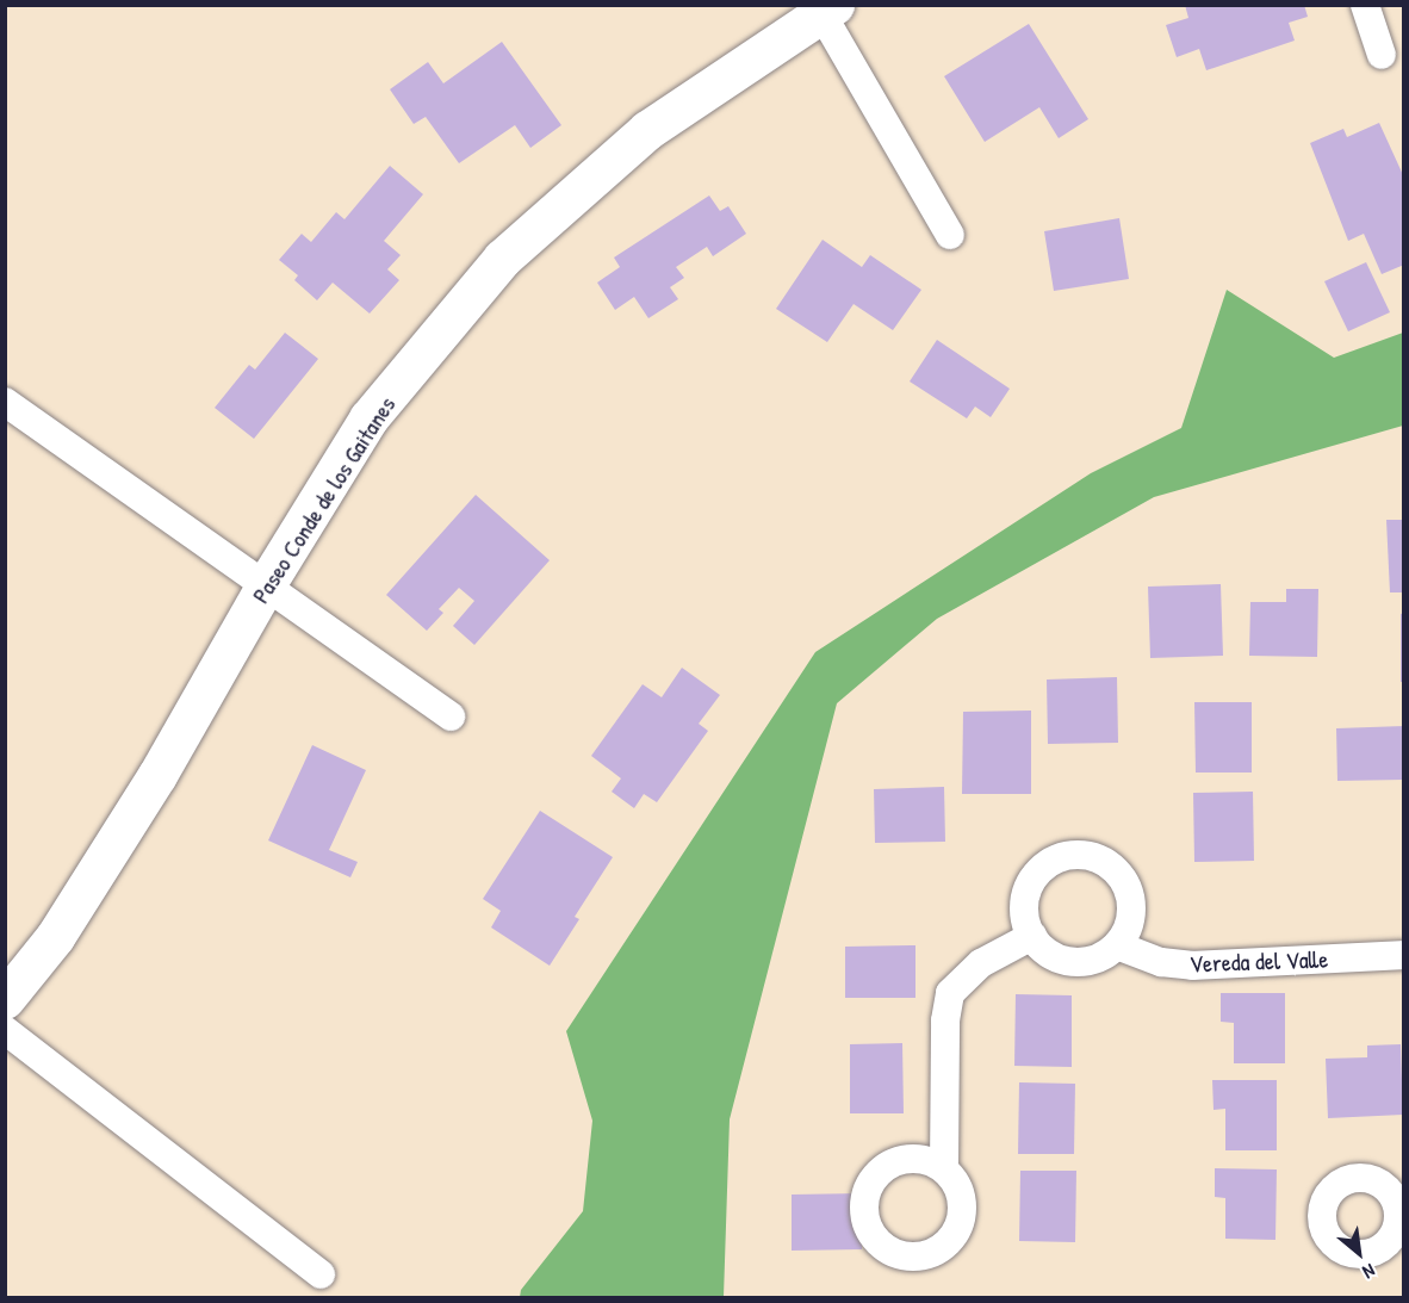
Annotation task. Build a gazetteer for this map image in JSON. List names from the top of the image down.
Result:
{
  "streets": {
    "street": ["Paseo Conde de los Gaitanes", "Vereda del Valle"]
  },
  "north": "bottom right"
}
